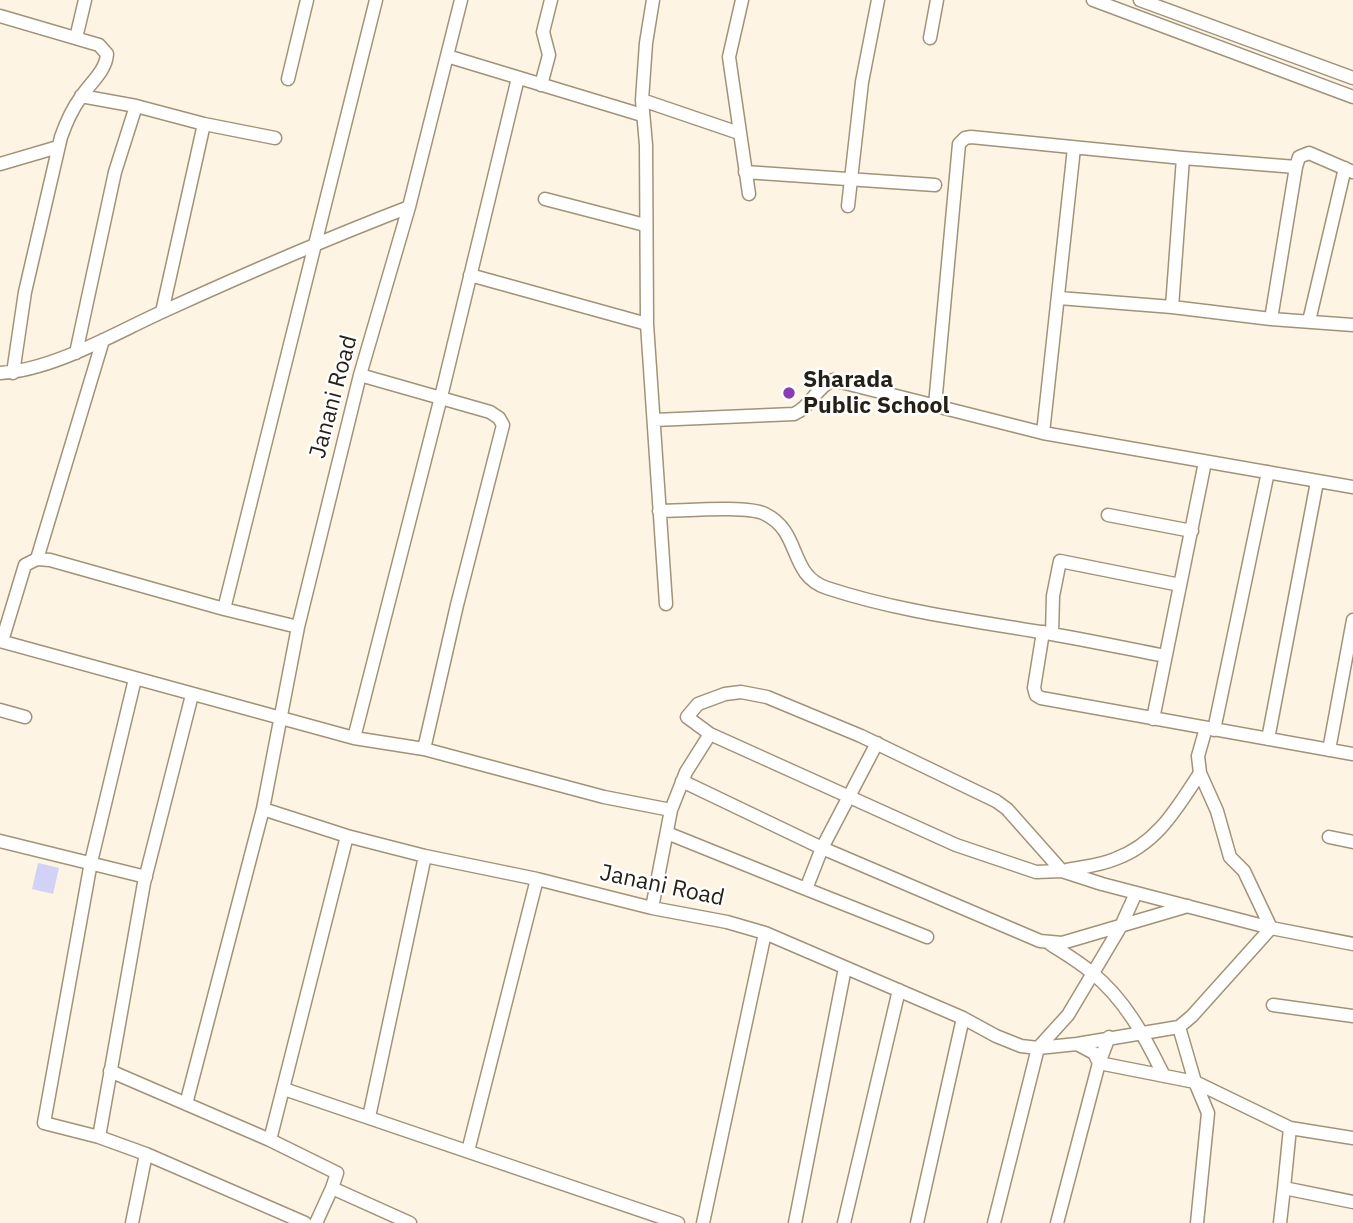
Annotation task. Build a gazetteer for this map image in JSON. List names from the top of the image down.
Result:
{
  "streets": {
    "street": ["Janani Road"]
  },
  "places": ["Sharada Public School"]
}
